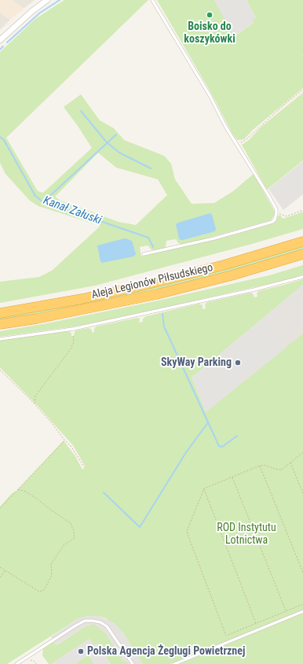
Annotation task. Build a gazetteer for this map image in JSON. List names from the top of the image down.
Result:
{
  "streets": {
    "highway": ["Aleja Legionów Piłsudskiego"]
  },
  "water": ["Kanał Załuski"],
  "parks": ["ROD Instytutu Lotnictwa"],
  "places": ["Boisko do koszykówki", "SkyWay Parking", "Polska Agencja Żeglugi Powietrznej"]
}
